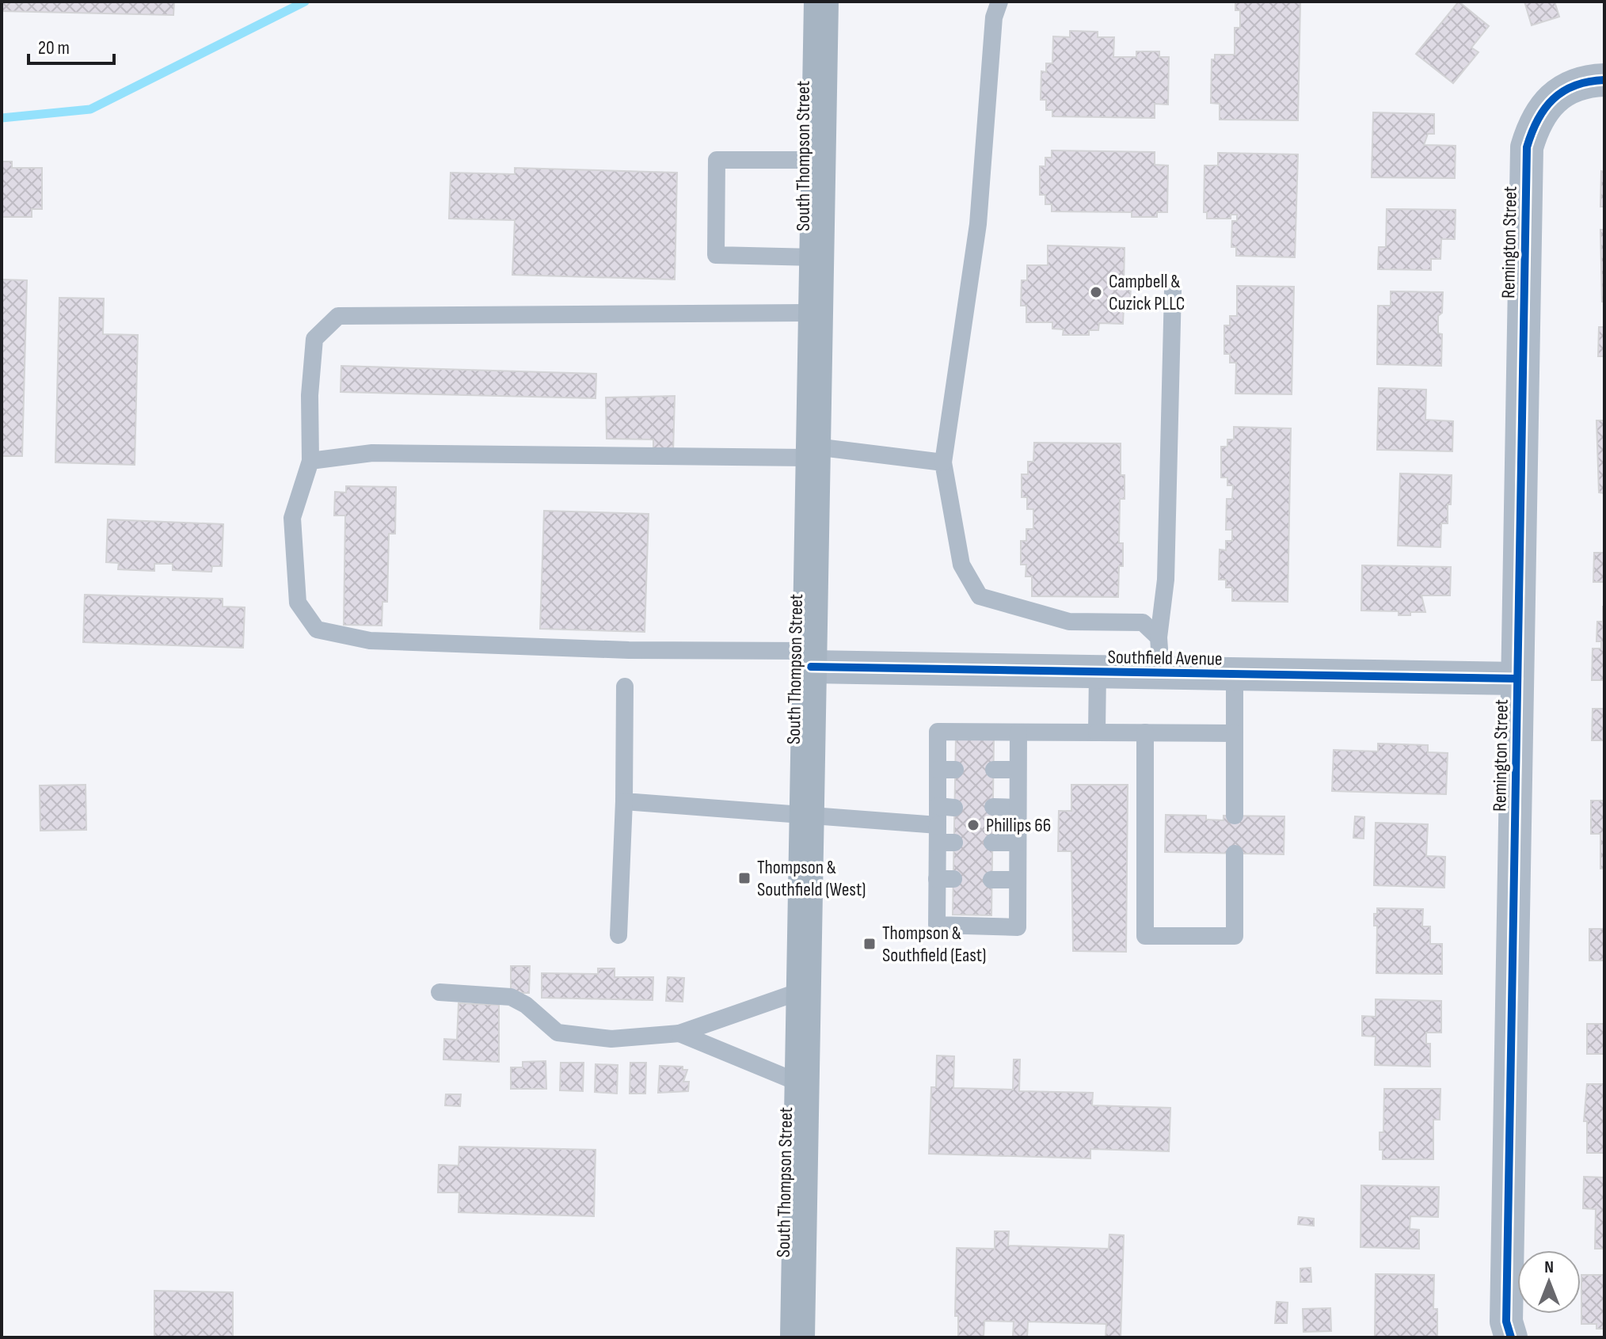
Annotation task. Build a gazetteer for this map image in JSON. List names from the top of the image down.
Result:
{
  "streets": {
    "highway": ["South Thompson Street"],
    "street": ["Remington Street", "Southfield Avenue"]
  },
  "crossings": [
    ["South Thompson Street", "Southfield Avenue"],
    ["Remington Street", "Southfield Avenue"]
  ],
  "places": {
    "other": ["Campbell & Cuzick PLLC", "Phillips 66"],
    "transit": ["Thompson & Southfield (West)", "Thompson & Southfield (East)"]
  },
  "scale_bar": "20 m",
  "north": "top"
}
